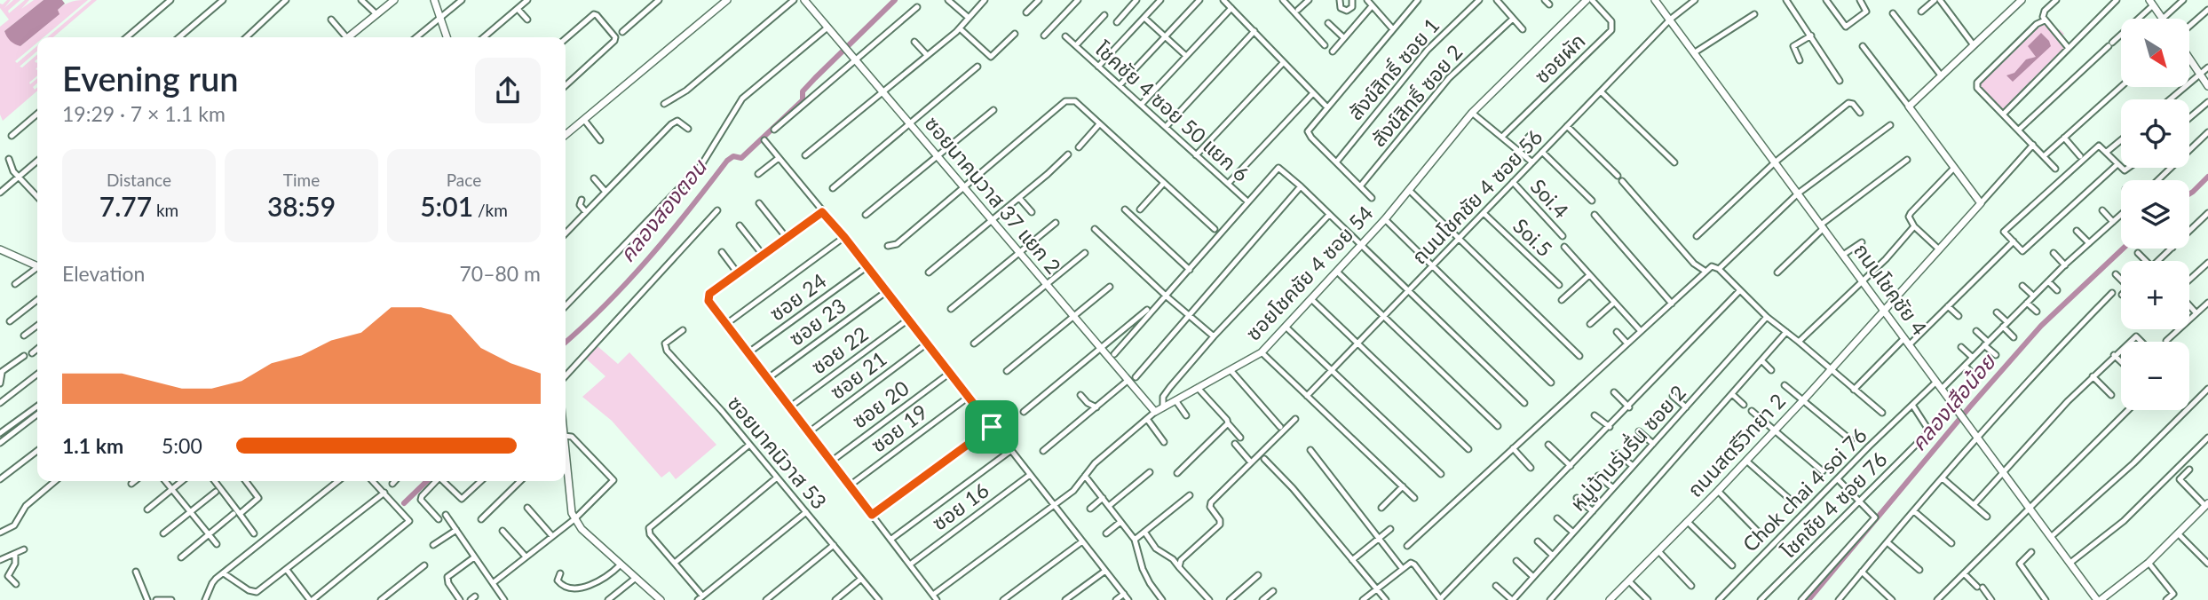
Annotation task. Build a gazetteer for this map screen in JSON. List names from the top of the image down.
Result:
{
  "streets": {
    "street": [
      "ซอยผัก",
      "สังข์สิทธิ์ ซอย 1",
      "สังข์สิทธิ์ ซอย 2",
      "โชคชัย 4 ซอย 50 แยก 6",
      "ซอยนาคนวาส 37 แยก 2",
      "ถนนโชคชัย 4 ซอย 56",
      "Soi.4",
      "Soi.5",
      "ซอยโชคชัย 4 ซอย 54",
      "ถนนโชคชัย 4",
      "ซอย 24",
      "ซอย 23",
      "ซอย 22",
      "ซอย 21",
      "ซอย 20",
      "ซอย 19",
      "ถนนสตรีวิทยา 2",
      "หมู่บ้านร่มรื่น ซอย 2",
      "ซอยนาคนิวาส 53",
      "Chok chai 4 soi 76",
      "โชคชัย 4 ซอย 76",
      "ซอย 16"
    ]
  },
  "crossings": [
    ["ซอยนาคนวาส 37 แยก 2", "ซอยโชคชัย 4 ซอย 54"],
    ["ถนนโชคชัย 4 ซอย 56", "Soi.4"],
    ["ถนนโชคชัย 4 ซอย 56", "Soi.5"],
    ["ถนนโชคชัย 4 ซอย 56", "ถนนโชคชัย 4"],
    ["ถนนโชคชัย 4", "ถนนสตรีวิทยา 2"],
    ["ถนนโชคชัย 4", "Chok chai 4 soi 76"],
    ["Chok chai 4 soi 76", "โชคชัย 4 ซอย 76"]
  ],
  "water": ["คลองสองตอน", "คลองเสือน้อย"],
  "north": "bottom right",
  "page": {
    "map_buttons": ["+", "−"],
    "heading": ["Evening run", "19:29 · 7 × 1.1 km"],
    "stats": [
      ["Distance", "7.77 km"],
      ["Time", "38:59"],
      ["Pace", "5:01 /km"]
    ],
    "chart": ["Elevation", "70–80 m"],
    "list": [
      {
        "name": "1.1 km",
        "note": "5:00"
      }
    ]
  }
}
